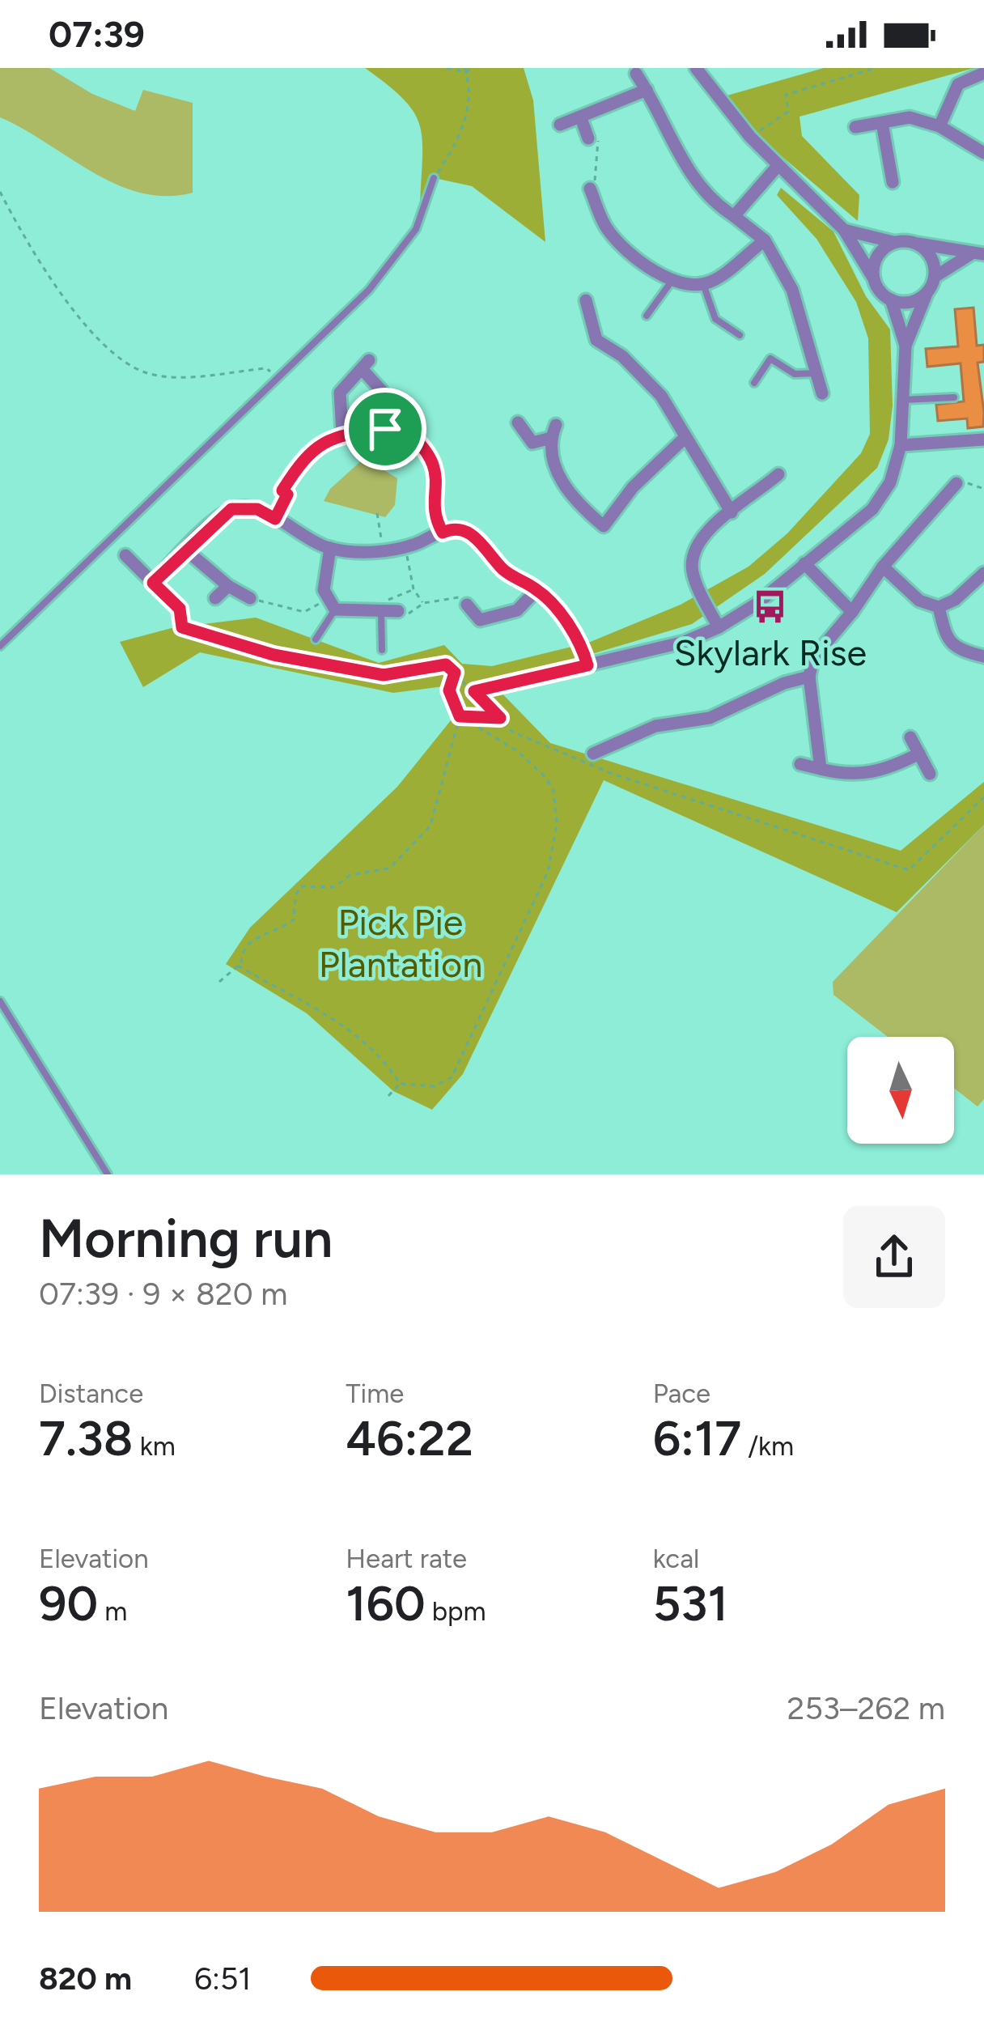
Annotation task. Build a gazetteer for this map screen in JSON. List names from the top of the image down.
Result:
{
  "parks": ["Pick Pie Plantation"],
  "places": {
    "bus stop": ["Skylark Rise"]
  },
  "north": "bottom",
  "page": {
    "status": "07:39",
    "heading": ["Morning run", "07:39 · 9 × 820 m"],
    "stats": [
      ["Distance", "7.38 km"],
      ["Time", "46:22"],
      ["Pace", "6:17 /km"],
      ["Elevation", "90 m"],
      ["Heart rate", "160 bpm"],
      ["kcal", "531"]
    ],
    "chart": ["Elevation", "253–262 m"],
    "list": [
      {
        "name": "820 m",
        "note": "6:51"
      }
    ]
  }
}
